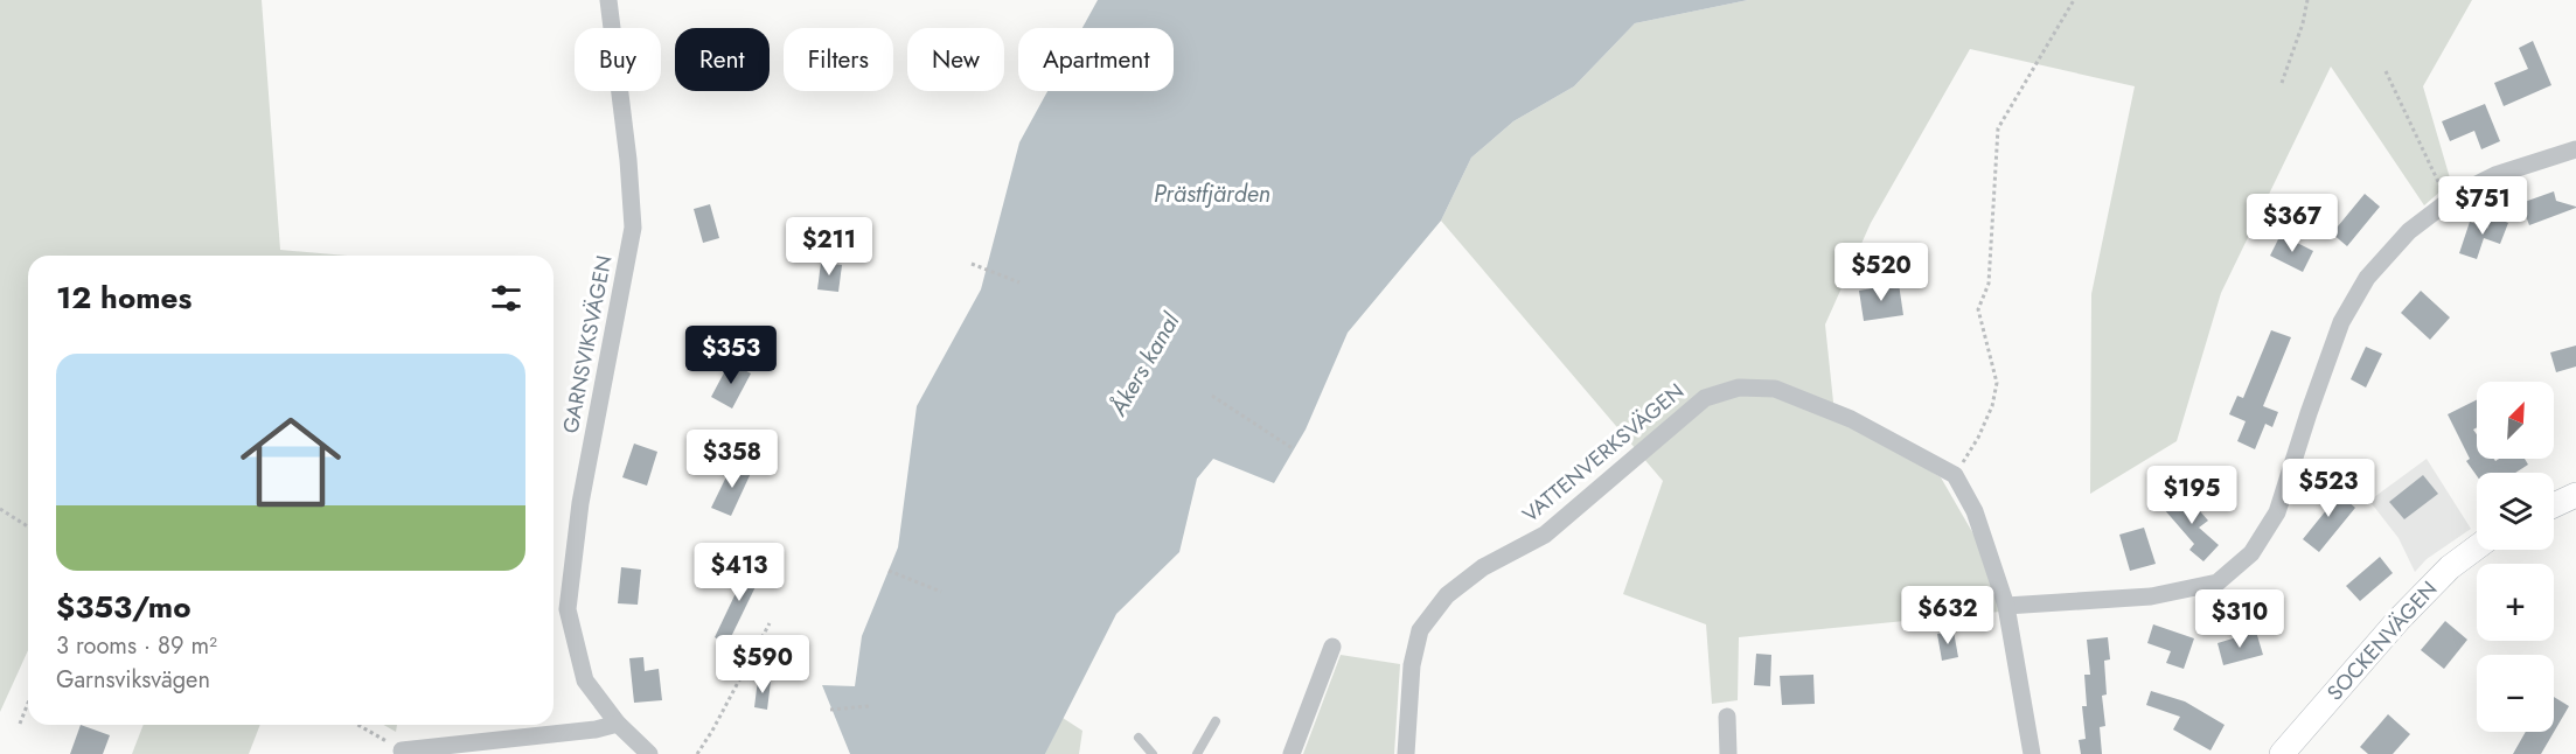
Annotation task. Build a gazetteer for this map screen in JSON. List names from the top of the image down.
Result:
{
  "streets": {
    "street": ["GARNSVIKSVÄGEN", "VATTENVERKSVÄGEN", "SOCKENVÄGEN"]
  },
  "water": ["Prästfjärden", "Åkers kanal"],
  "north": "top right",
  "page": {
    "chip": [
      "Buy",
      "Rent",
      "Filters",
      "New",
      "Apartment"
    ],
    "price": [
      "$751",
      "$367",
      "$211",
      "$520",
      "$353",
      "$358",
      "$523",
      "$195",
      "$413",
      "$632",
      "$310",
      "$590"
    ],
    "heading": "12 homes",
    "list": [
      {
        "name": "$353/mo",
        "note": "3 rooms · 89 m² · Garnsviksvägen"
      }
    ],
    "map_buttons": ["+", "−"]
  }
}
